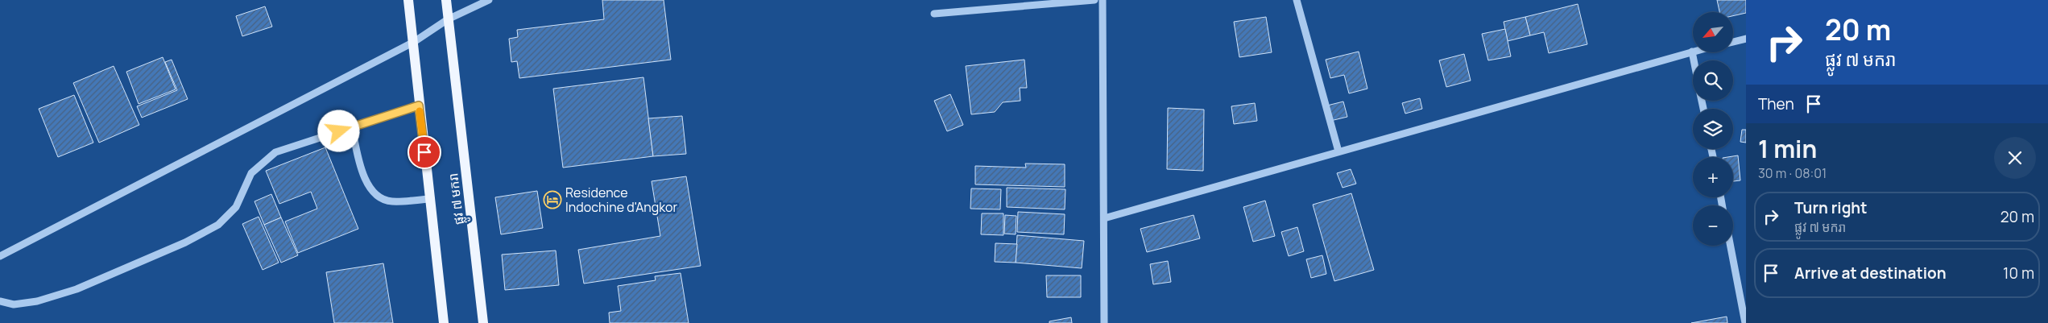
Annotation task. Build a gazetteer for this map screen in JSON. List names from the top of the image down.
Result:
{
  "streets": {
    "main road": ["ផ្លូវ ៧ មករា"]
  },
  "places": {
    "hotel": ["Residence Indochine d'Angkor"]
  },
  "north": "bottom left",
  "page": {
    "turn": ["20 m", "ផ្លូវ ៧ មករា"],
    "map_buttons": ["+", "−"],
    "then": "Then",
    "heading": ["1 min", "30 m · 08:01"],
    "list": [
      {
        "name": "Turn right",
        "note": "ផ្លូវ ៧ មករា",
        "value": "20 m"
      },
      {
        "name": "Arrive at destination",
        "value": "10 m"
      }
    ]
  }
}
